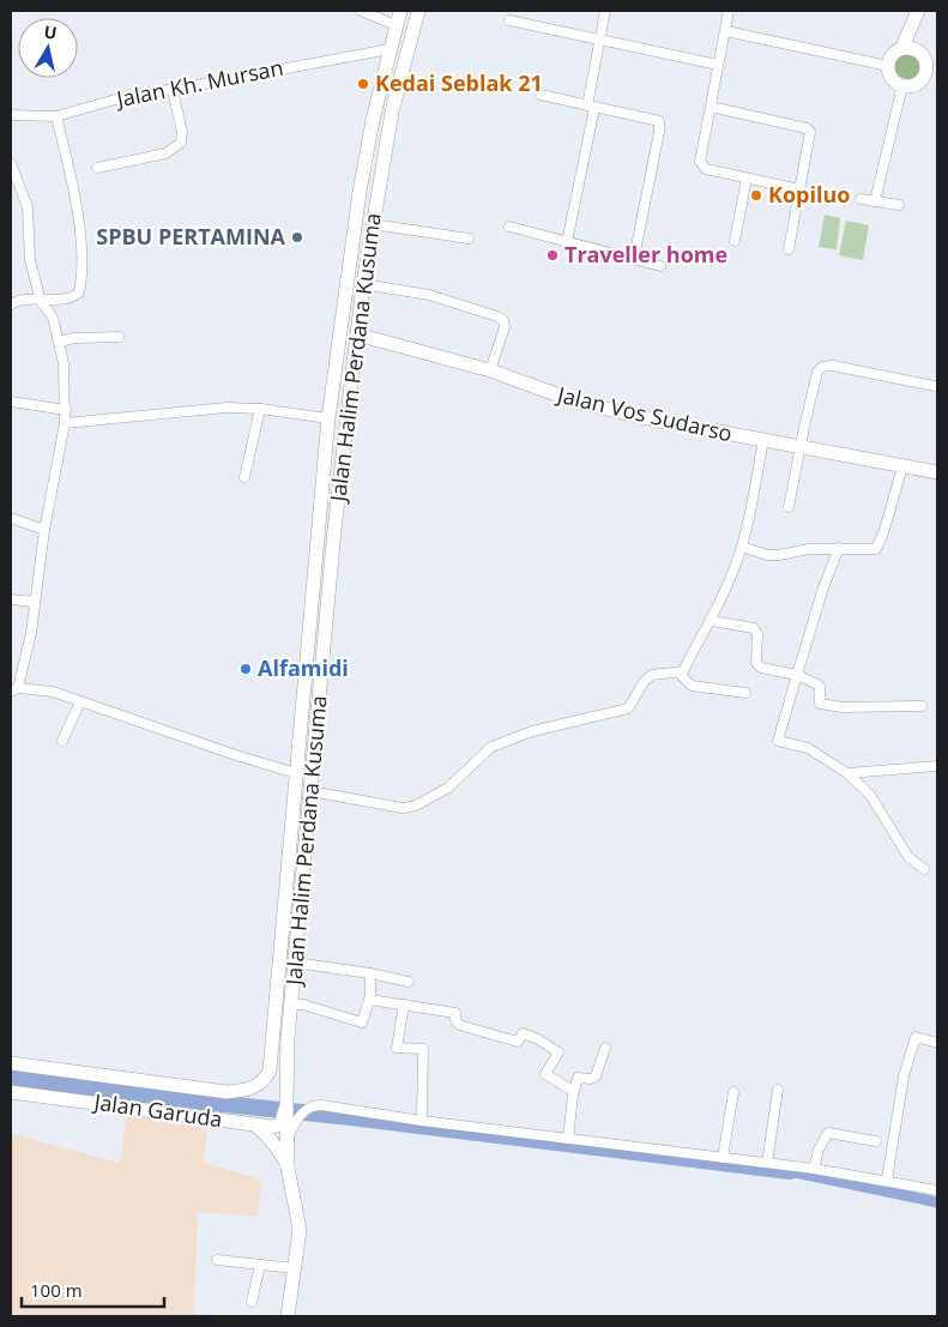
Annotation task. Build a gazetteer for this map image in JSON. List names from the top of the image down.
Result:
{
  "streets": {
    "main road": ["Jalan Halim Perdana Kusuma", "Jalan Vos Sudarso", "Jalan Garuda"],
    "street": ["Jalan Kh. Mursan"]
  },
  "crossings": [
    ["Jalan Kh. Mursan", "Jalan Halim Perdana Kusuma"],
    ["Jalan Halim Perdana Kusuma", "Jalan Vos Sudarso"],
    ["Jalan Halim Perdana Kusuma", "Jalan Garuda"]
  ],
  "places": [
    "Kedai Seblak 21",
    "Kopiluo",
    "SPBU PERTAMINA",
    "Traveller home",
    "Alfamidi"
  ],
  "scale_bar": "100 m",
  "north": "top"
}
